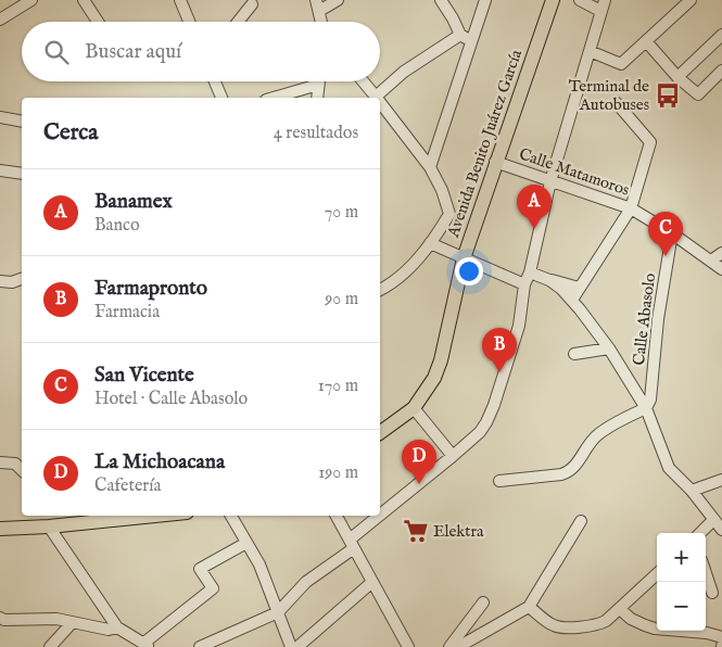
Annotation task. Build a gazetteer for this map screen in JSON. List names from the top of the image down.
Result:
{
  "streets": {
    "main road": ["Avenida Benito Juárez García"],
    "street": ["Calle Matamoros", "Calle Abasolo"]
  },
  "crossings": [
    ["Avenida Benito Juárez García", "Calle Matamoros"],
    ["Calle Matamoros", "Calle Abasolo"]
  ],
  "places": {
    "bus stop": ["Terminal de Autobuses"],
    "supermarket": ["Elektra"]
  },
  "page": {
    "search": "Buscar aquí",
    "heading": ["Cerca", "4 resultados"],
    "list": [
      {
        "mark": "A",
        "name": "Banamex",
        "note": "Banco",
        "value": "70 m"
      },
      {
        "mark": "B",
        "name": "Farmapronto",
        "note": "Farmacia",
        "value": "90 m"
      },
      {
        "mark": "C",
        "name": "San Vicente",
        "note": "Hotel · Calle Abasolo",
        "value": "170 m"
      },
      {
        "mark": "D",
        "name": "La Michoacana",
        "note": "Cafetería",
        "value": "190 m"
      }
    ],
    "pins": [
      "A",
      "C",
      "B",
      "D"
    ],
    "map_buttons": ["+", "−"]
  }
}
